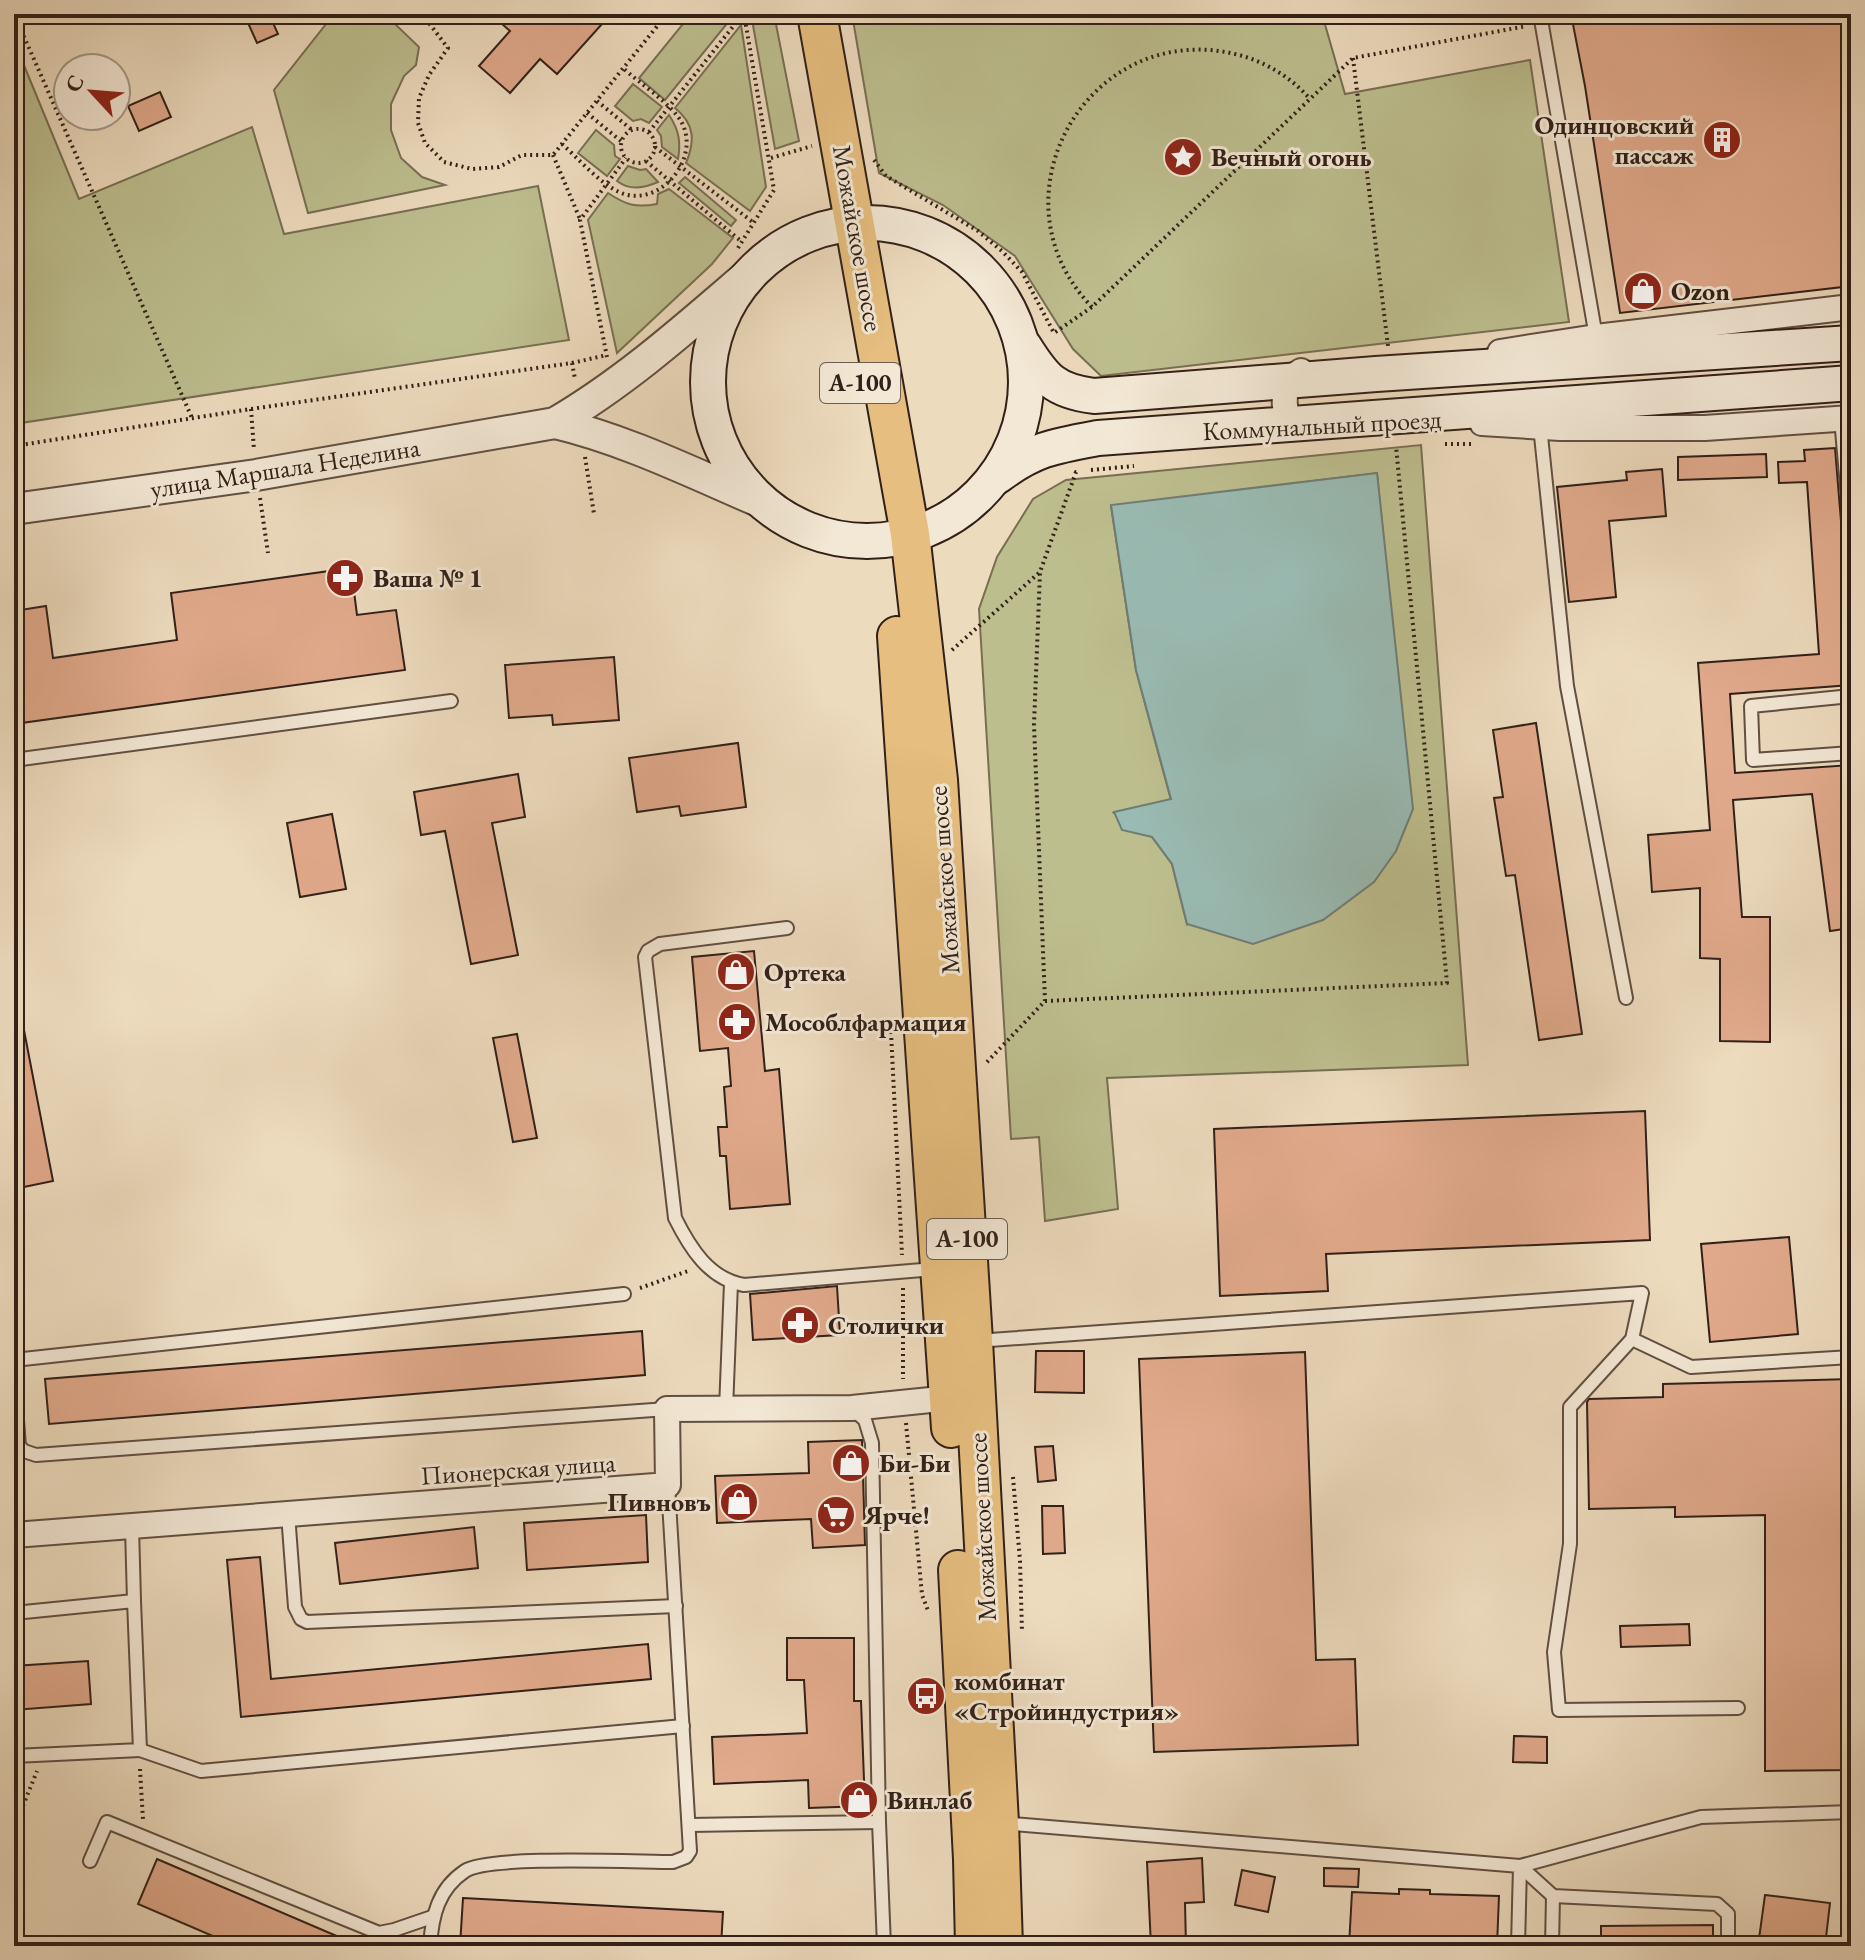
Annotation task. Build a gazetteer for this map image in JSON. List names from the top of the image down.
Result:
{
  "streets": {
    "main road": ["Можайское шоссе", "А-100", "Коммунальный проезд"],
    "street": ["улица Маршала Неделина", "Пионерская улица"]
  },
  "places": {
    "building": ["Одинцовский пассаж"],
    "place": ["Вечный огонь"],
    "shop": [
      "Ozon",
      "Ортека",
      "Би-Би",
      "Пивновъ",
      "Винлаб"
    ],
    "pharmacy": ["Ваша № 1", "Мособлфармация", "Столички"],
    "supermarket": ["Ярче!"],
    "bus stop": ["комбинат «Стройиндустрия»"]
  },
  "north": "top left"
}
